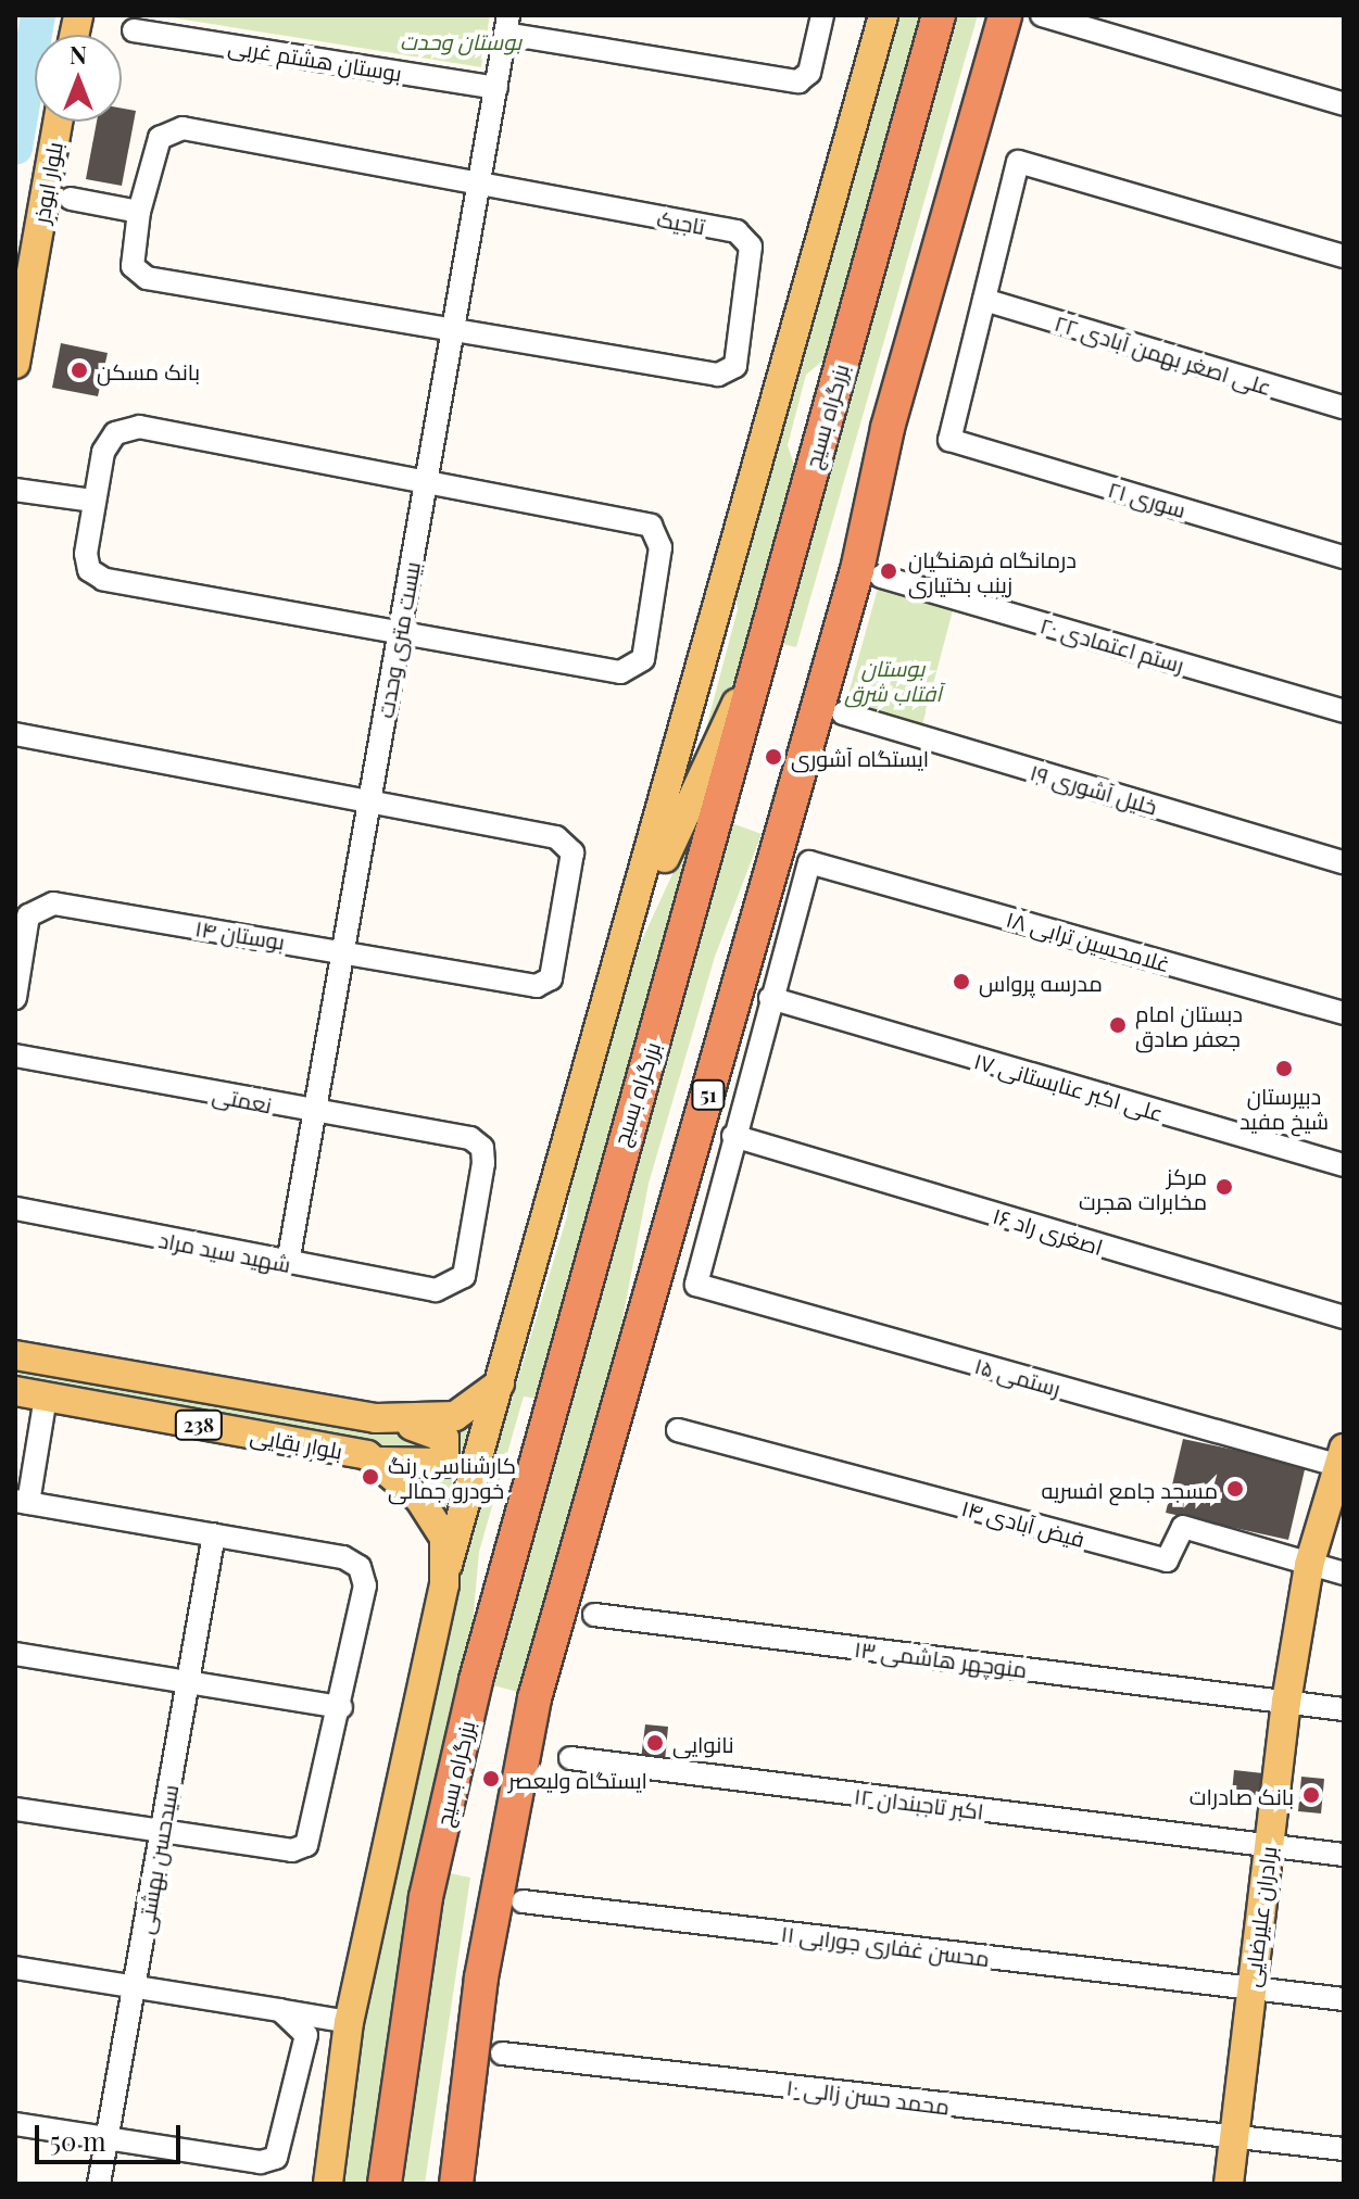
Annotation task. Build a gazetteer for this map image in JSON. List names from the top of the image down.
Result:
{
  "streets": {
    "highway": ["بزرگراه بسیج", "51"],
    "main road": [
      "بلوار ابوذر",
      "238",
      "بلوار بقایی",
      "برادران علیرضایی"
    ],
    "street": [
      "بوستان هشتم غربی",
      "تاجیک",
      "علی اصغر بهمن آبادی ۲۲",
      "سوری ۲۱",
      "بیست متری وحدت",
      "رستم اعتمادی ۲۰",
      "خلیل آشوری ۱۹",
      "بوستان ۱۴",
      "غلامحسین ترابی ۱۸",
      "علی اکبر عنابستانی ۱۷",
      "نعمتی",
      "اصغری راد ۱۶",
      "شهید سید مراد",
      "رستمی ۱۵",
      "فیض آبادی ۱۴",
      "منوچهر هاشمی ۱۳",
      "اکبر تاجبندان ۱۲",
      "سیدحسن بهشتی",
      "محسن غفاری جورابی ۱۱",
      "محمد حسن زالی ۱۰"
    ]
  },
  "crossings": [
    ["بوستان هشتم غربی", "بیست متری وحدت"],
    ["تاجیک", "بیست متری وحدت"],
    ["علی اصغر بهمن آبادی ۲۲", "سوری ۲۱"],
    ["بیست متری وحدت", "بوستان ۱۴"],
    ["بیست متری وحدت", "نعمتی"],
    ["بیست متری وحدت", "شهید سید مراد"],
    ["غلامحسین ترابی ۱۸", "علی اکبر عنابستانی ۱۷"],
    ["نعمتی", "شهید سید مراد"],
    ["اصغری راد ۱۶", "رستمی ۱۵"],
    ["رستمی ۱۵", "برادران علیرضایی"],
    ["فیض آبادی ۱۴", "برادران علیرضایی"],
    ["منوچهر هاشمی ۱۳", "برادران علیرضایی"],
    ["اکبر تاجبندان ۱۲", "برادران علیرضایی"],
    ["برادران علیرضایی", "محسن غفاری جورابی ۱۱"],
    ["برادران علیرضایی", "محمد حسن زالی ۱۰"]
  ],
  "parks": ["بوستان وحدت", "بوستان آفتاب شرق"],
  "places": [
    "بانک مسکن",
    "درمانگاه فرهنگیان زینب بختیاری",
    "ایستگاه آشوری",
    "مدرسه پرواس",
    "دبستان امام جعفر صادق",
    "دبیرستان شیخ مفید",
    "مرکز مخابرات هجرت",
    "کارشناسی رنگ خودرو جمالی",
    "مسجد جامع افسریه",
    "نانوایی",
    "ایستگاه ولیعصر",
    "بانک صادرات"
  ],
  "scale_bar": "50 m",
  "north": "top"
}
